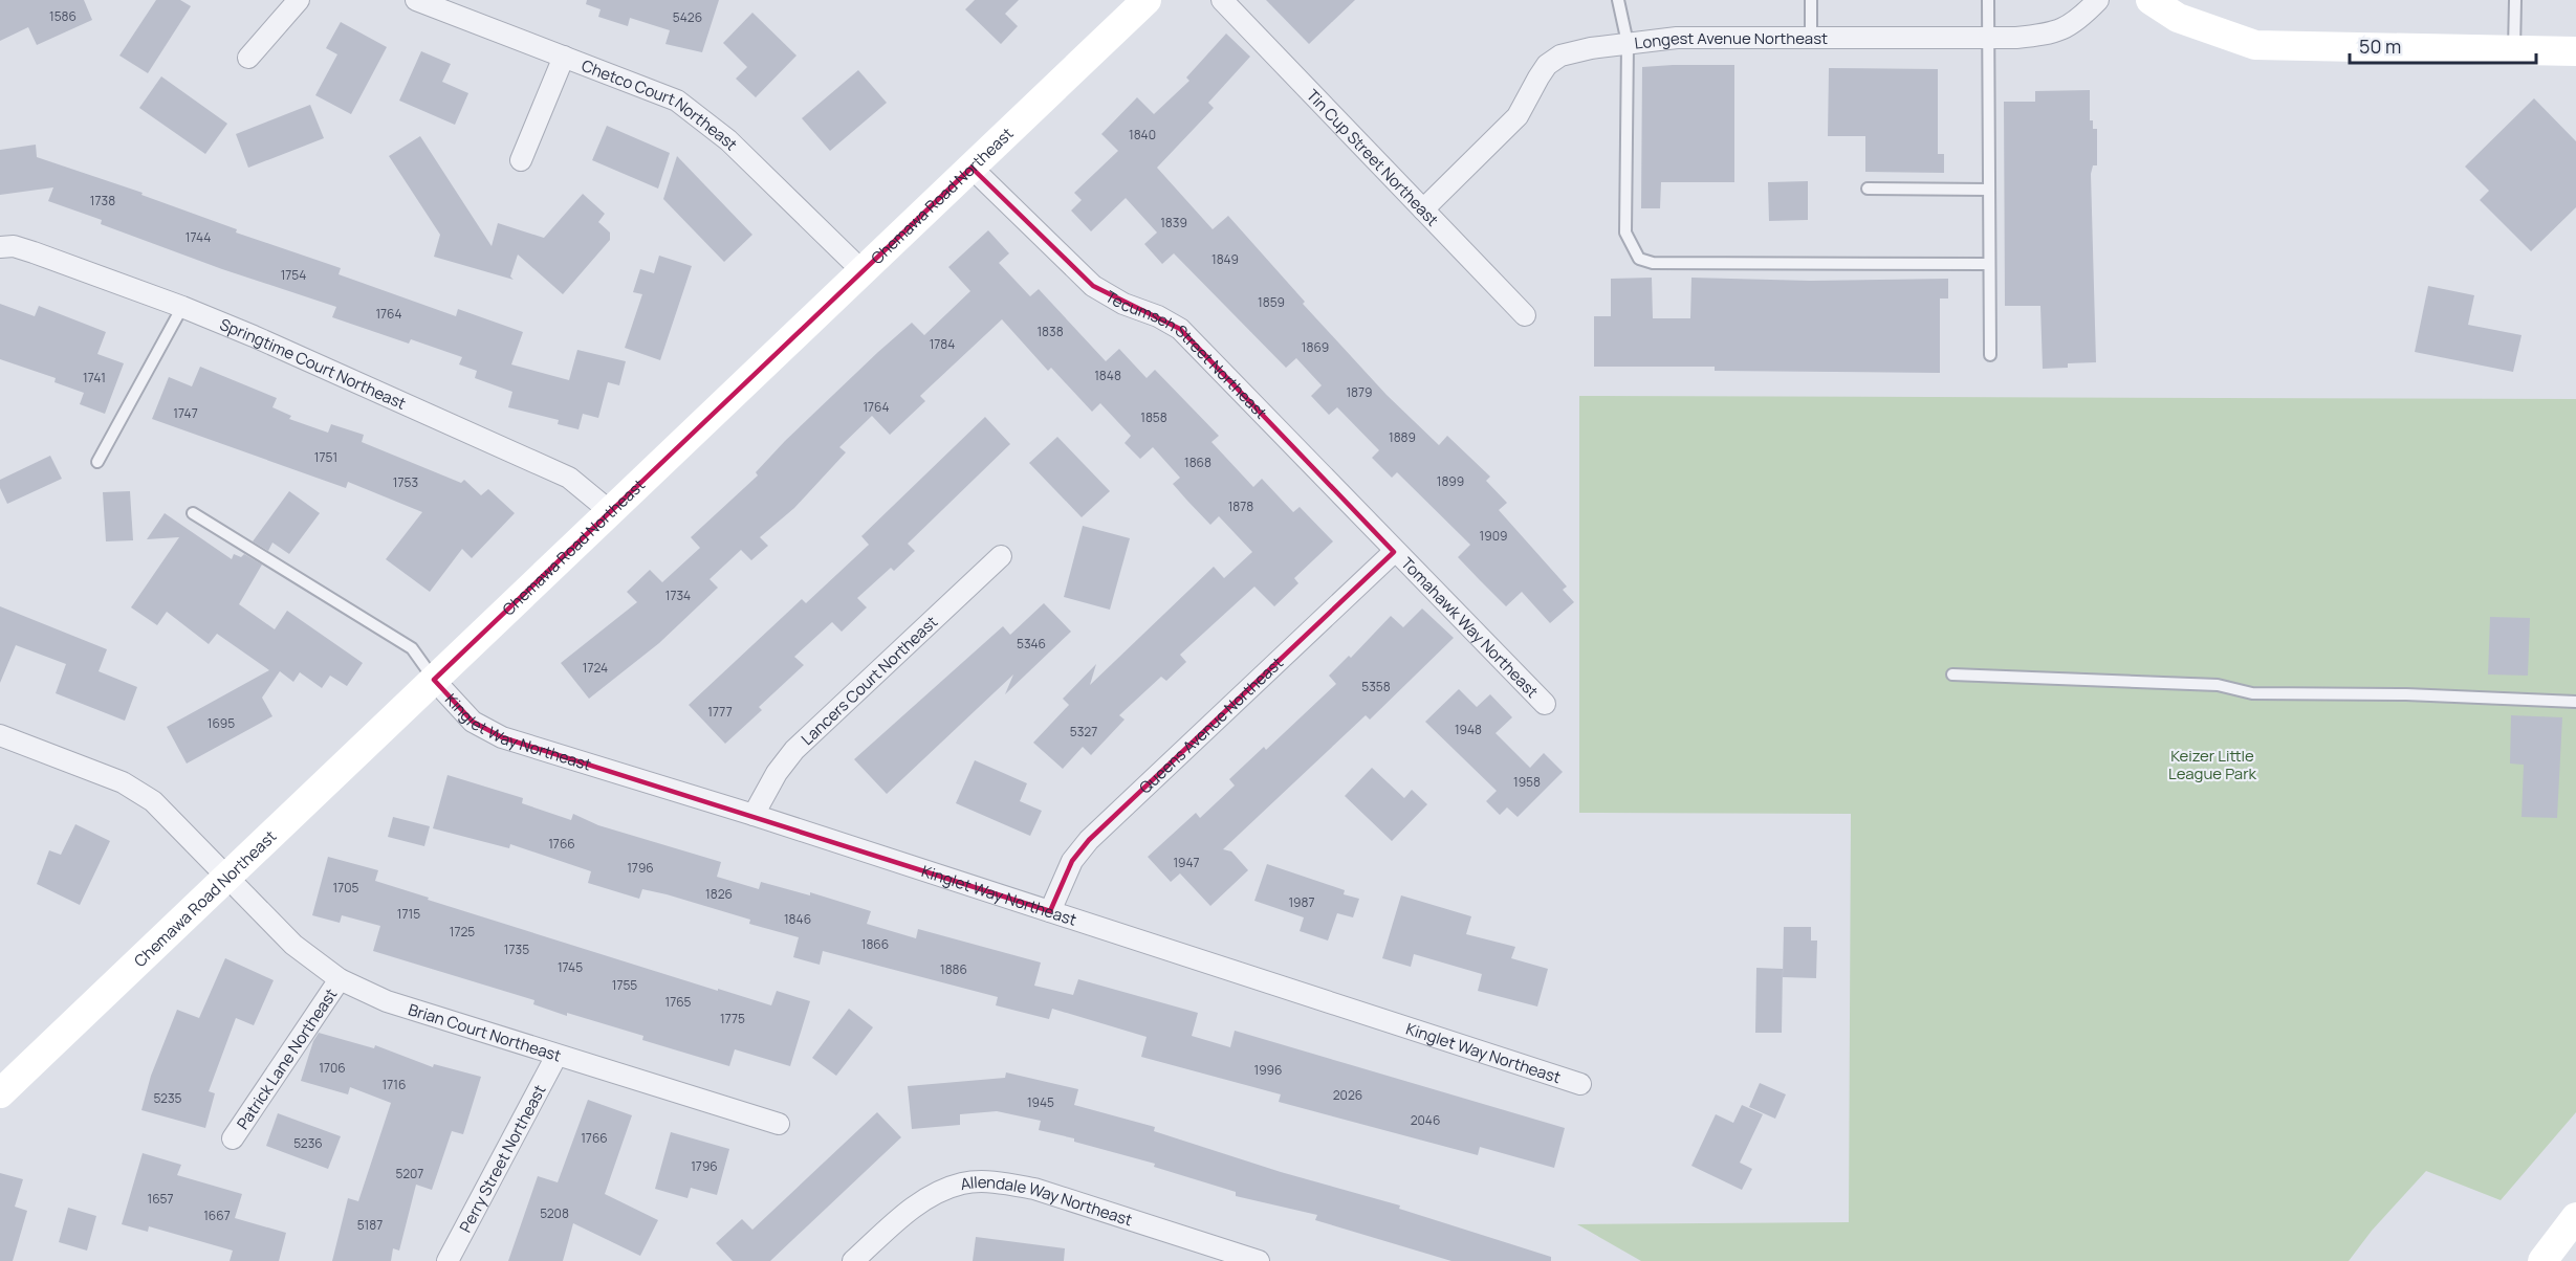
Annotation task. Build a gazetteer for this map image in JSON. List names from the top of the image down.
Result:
{
  "streets": {
    "main road": ["Chemawa Road Northeast"],
    "street": [
      "Longest Avenue Northeast",
      "Chetco Court Northeast",
      "Tin Cup Street Northeast",
      "Tecumseh Street Northeast",
      "Springtime Court Northeast",
      "Tomahawk Way Northeast",
      "Lancers Court Northeast",
      "Queens Avenue Northeast",
      "Kinglet Way Northeast",
      "Brian Court Northeast",
      "Patrick Lane Northeast",
      "Perry Street Northeast",
      "Allendale Way Northeast"
    ]
  },
  "crossings": [
    ["Longest Avenue Northeast", "Tin Cup Street Northeast"],
    ["Chetco Court Northeast", "Chemawa Road Northeast"],
    ["Chemawa Road Northeast", "Tecumseh Street Northeast"],
    ["Chemawa Road Northeast", "Springtime Court Northeast"],
    ["Chemawa Road Northeast", "Kinglet Way Northeast"],
    ["Chemawa Road Northeast", "Brian Court Northeast"],
    ["Tecumseh Street Northeast", "Tomahawk Way Northeast"],
    ["Tecumseh Street Northeast", "Queens Avenue Northeast"],
    ["Tomahawk Way Northeast", "Queens Avenue Northeast"],
    ["Lancers Court Northeast", "Kinglet Way Northeast"],
    ["Queens Avenue Northeast", "Kinglet Way Northeast"],
    ["Brian Court Northeast", "Patrick Lane Northeast"],
    ["Brian Court Northeast", "Perry Street Northeast"]
  ],
  "parks": ["Keizer Little League Park"],
  "house_numbers": [
    "1586",
    "5426",
    "1840",
    "1738",
    "1839",
    "1744",
    "1849",
    "1754",
    "1859",
    "1764",
    "1838",
    "1784",
    "1869",
    "1848",
    "1741",
    "1879",
    "1764",
    "1747",
    "1858",
    "1889",
    "1751",
    "1868",
    "1899",
    "1753",
    "1878",
    "1909",
    "1734",
    "5346",
    "1724",
    "5358",
    "1777",
    "1695",
    "1948",
    "5327",
    "1958",
    "1766",
    "1947",
    "1796",
    "1705",
    "1826",
    "1987",
    "1715",
    "1846",
    "1725",
    "1866",
    "1735",
    "1745",
    "1886",
    "1755",
    "1765",
    "1775",
    "1706",
    "1996",
    "1716",
    "2026",
    "5235",
    "1945",
    "2046",
    "1766",
    "5236",
    "1796",
    "5207",
    "1657",
    "5208",
    "1667",
    "5187"
  ],
  "scale_bar": "50 m"
}
